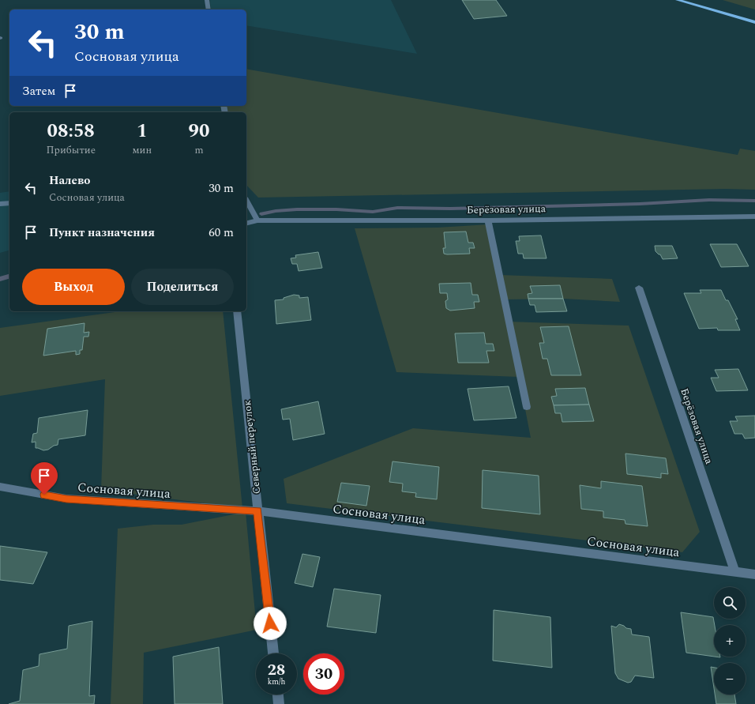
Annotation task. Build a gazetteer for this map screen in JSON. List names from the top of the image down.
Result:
{
  "streets": {
    "street": ["Берёзовая улица", "Северный переулок", "Сосновая улица"]
  },
  "crossings": [
    ["Берёзовая улица", "Сосновая улица"],
    ["Северный переулок", "Сосновая улица"]
  ],
  "page": {
    "turn": ["30 m", "Сосновая улица"],
    "then": "Затем",
    "eta": [
      "08:58",
      "Прибытие",
      "1",
      "мин",
      "90",
      "m"
    ],
    "list": [
      {
        "name": "Налево",
        "note": "Сосновая улица",
        "value": "30 m"
      },
      {
        "name": "Пункт назначения",
        "value": "60 m"
      }
    ],
    "buttons": ["Выход", "Поделиться"],
    "map_buttons": ["+", "−"],
    "speed": "28 km/h",
    "limit": "30"
  }
}
